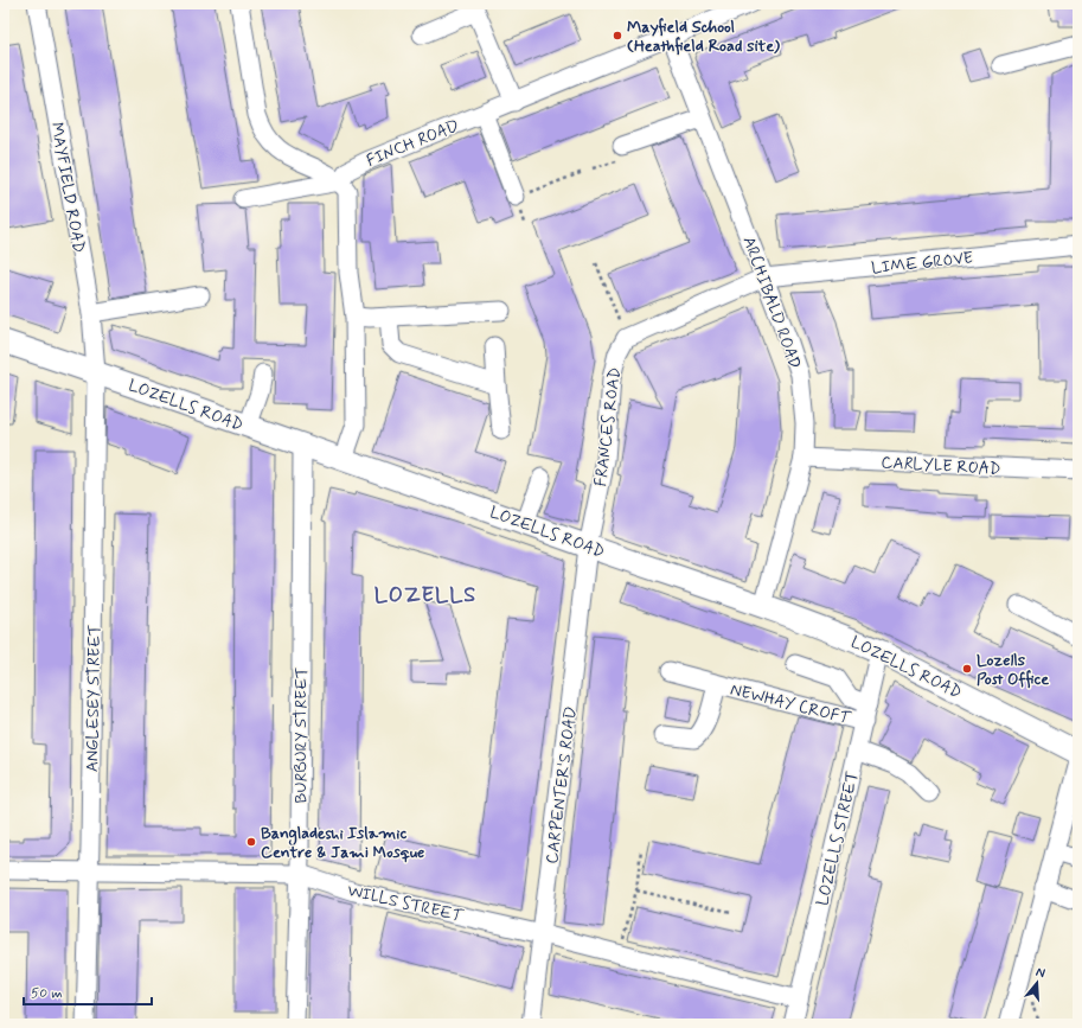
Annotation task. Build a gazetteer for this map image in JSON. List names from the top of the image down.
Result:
{
  "streets": {
    "main road": ["LOZELLS ROAD"],
    "street": [
      "FINCH ROAD",
      "MAYFIELD ROAD",
      "LIME GROVE",
      "ARCHIBALD ROAD",
      "FRANCES ROAD",
      "CARLYLE ROAD",
      "ANGLESEY STREET",
      "NEWHAY CROFT",
      "BURBURY STREET",
      "CARPENTER'S ROAD",
      "LOZELLS STREET",
      "WILLS STREET"
    ]
  },
  "crossings": [
    ["FINCH ROAD", "ARCHIBALD ROAD"],
    ["MAYFIELD ROAD", "LOZELLS ROAD"],
    ["MAYFIELD ROAD", "ANGLESEY STREET"],
    ["LIME GROVE", "ARCHIBALD ROAD"],
    ["ARCHIBALD ROAD", "LOZELLS ROAD"],
    ["ARCHIBALD ROAD", "CARLYLE ROAD"],
    ["LOZELLS ROAD", "FRANCES ROAD"],
    ["LOZELLS ROAD", "ANGLESEY STREET"],
    ["LOZELLS ROAD", "BURBURY STREET"],
    ["LOZELLS ROAD", "CARPENTER'S ROAD"],
    ["LOZELLS ROAD", "LOZELLS STREET"],
    ["FRANCES ROAD", "CARPENTER'S ROAD"],
    ["ANGLESEY STREET", "WILLS STREET"],
    ["NEWHAY CROFT", "LOZELLS STREET"],
    ["BURBURY STREET", "WILLS STREET"],
    ["CARPENTER'S ROAD", "WILLS STREET"],
    ["LOZELLS STREET", "WILLS STREET"]
  ],
  "districts": ["LOZELLS"],
  "places": ["Mayfield School (Heathfield Road site)", "Lozells Post Office", "Bangladeshi Islamic Centre & Jami Mosque"],
  "scale_bar": "50 m",
  "north": "top"
}
